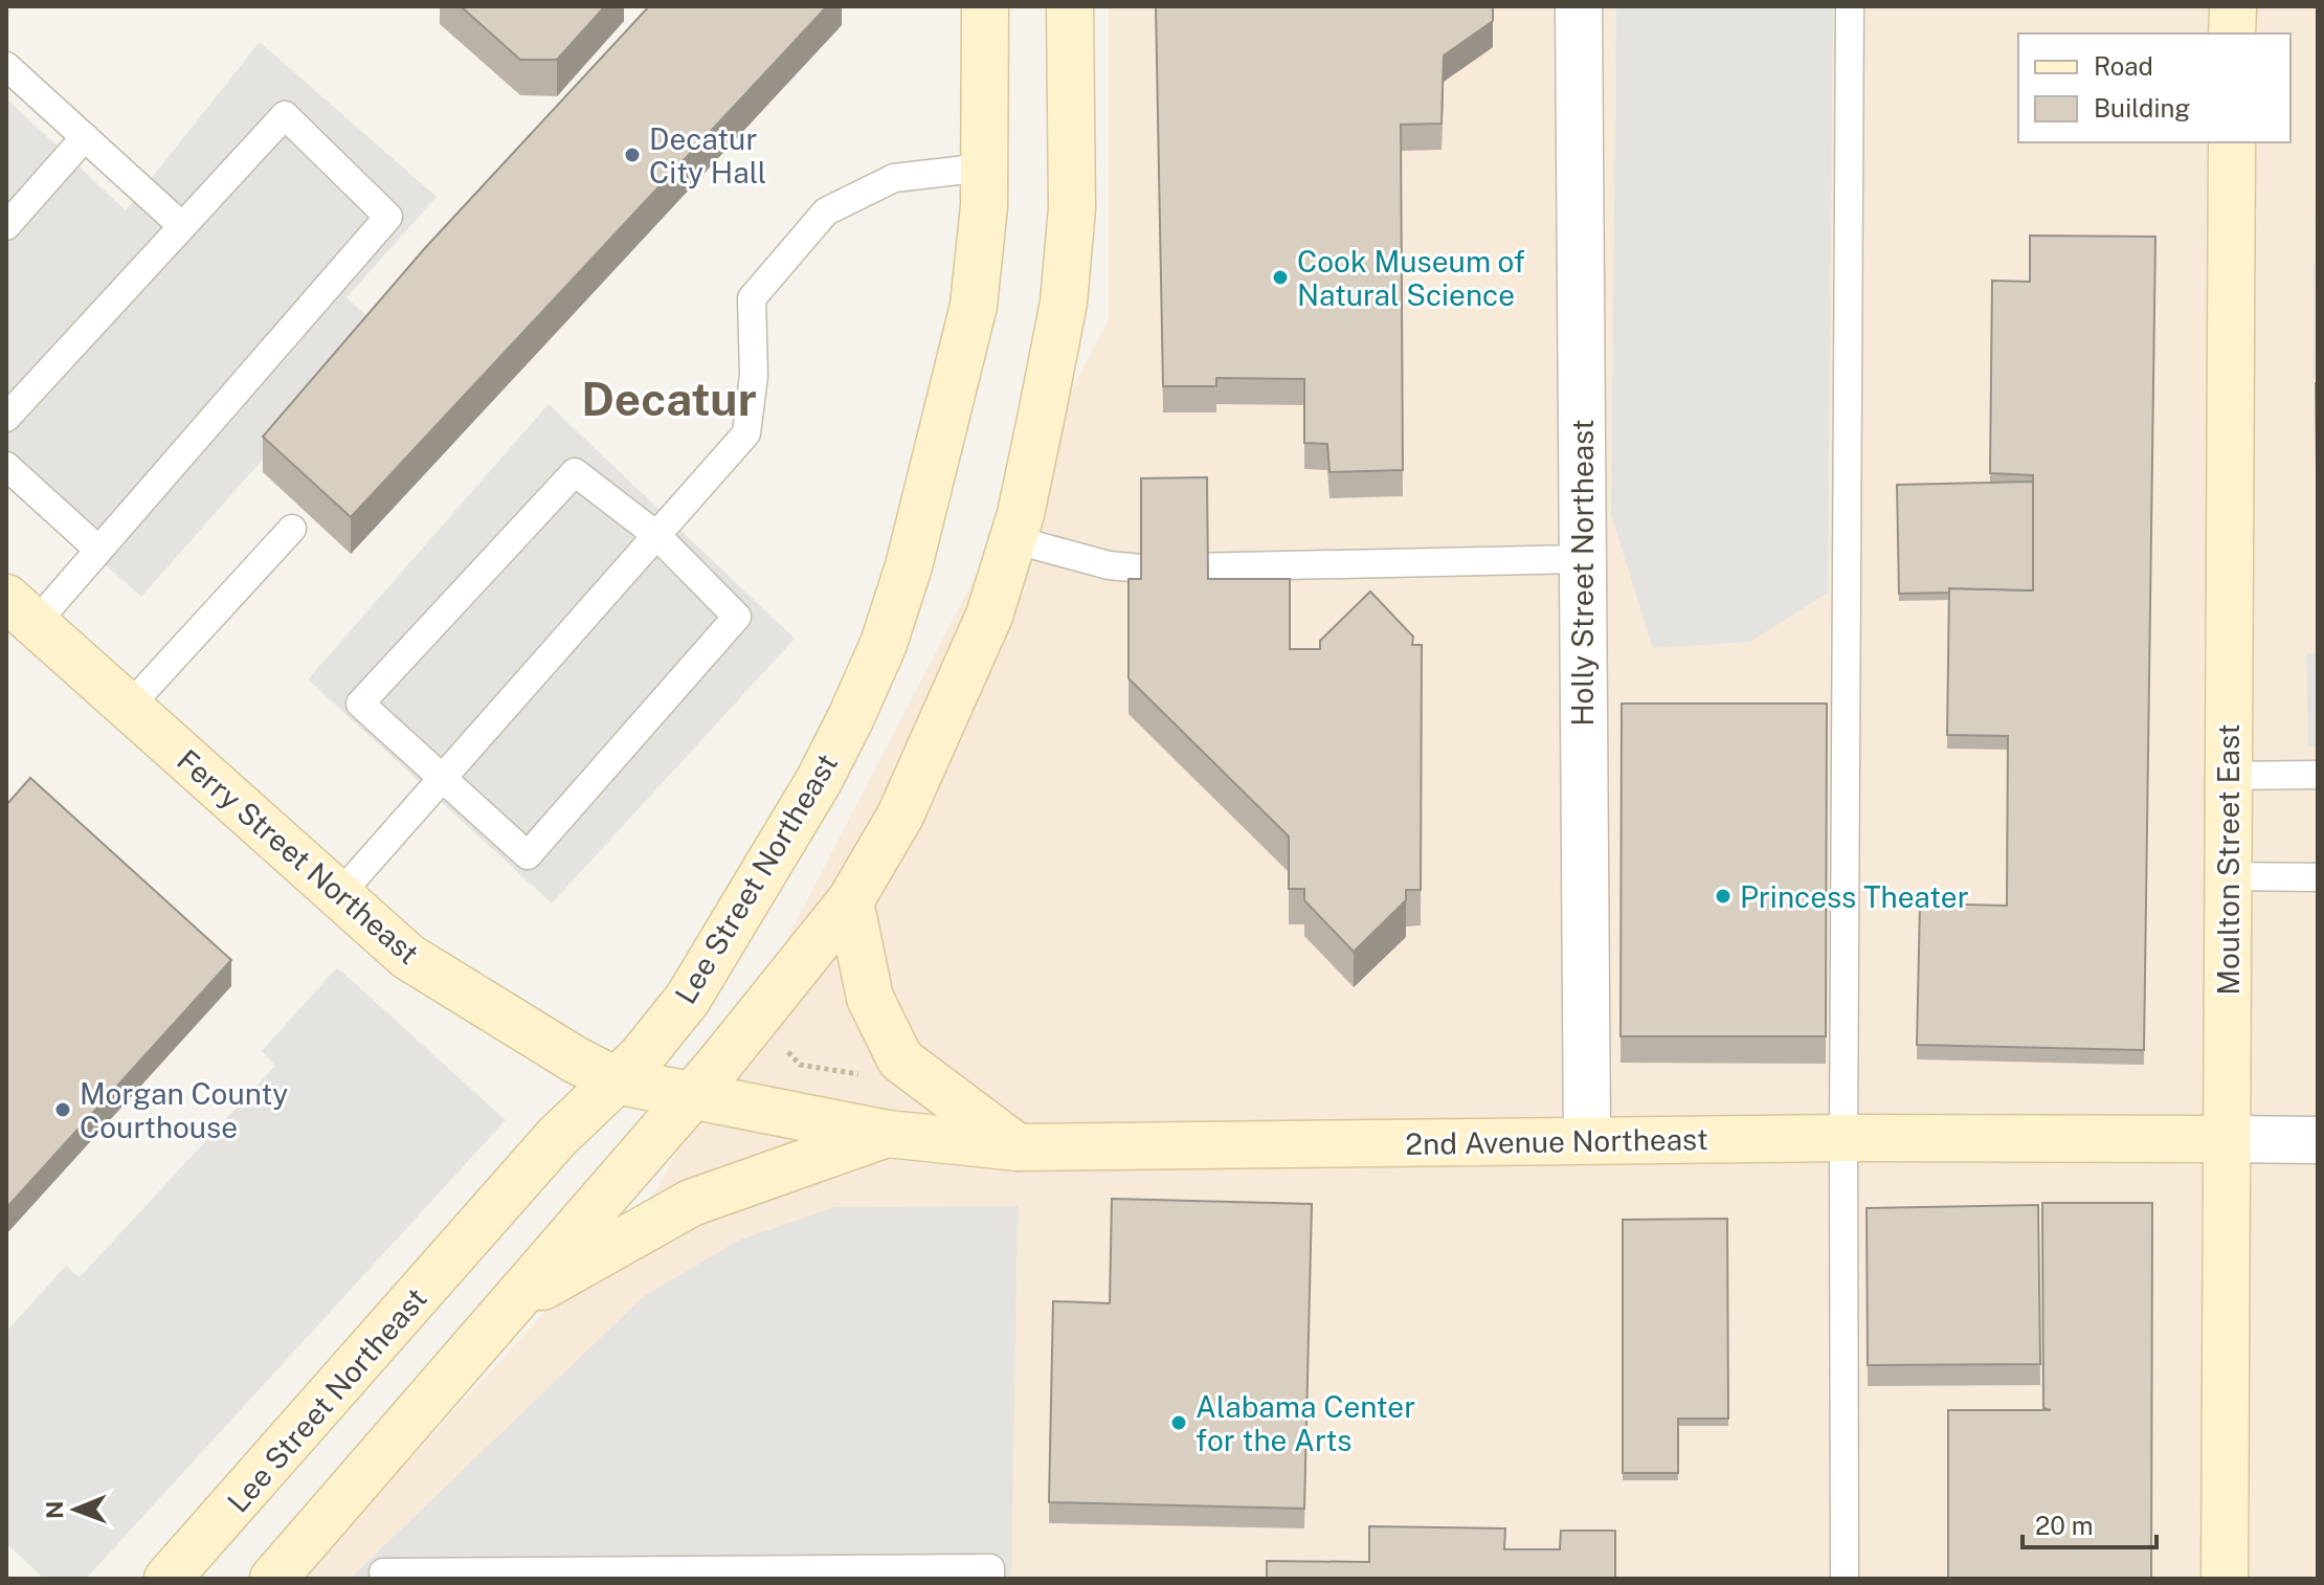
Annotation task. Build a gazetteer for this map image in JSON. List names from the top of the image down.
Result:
{
  "streets": {
    "street": [
      "Holly Street Northeast",
      "Ferry Street Northeast",
      "Moulton Street East",
      "Lee Street Northeast",
      "2nd Avenue Northeast"
    ]
  },
  "crossings": [
    ["Holly Street Northeast", "2nd Avenue Northeast"],
    ["Ferry Street Northeast", "Lee Street Northeast"],
    ["Ferry Street Northeast", "2nd Avenue Northeast"],
    ["Moulton Street East", "2nd Avenue Northeast"]
  ],
  "districts": ["Decatur"],
  "places": [
    "Decatur City Hall",
    "Cook Museum of Natural Science",
    "Princess Theater",
    "Morgan County Courthouse",
    "Alabama Center for the Arts"
  ],
  "legend": ["Road", "Building"],
  "scale_bar": "20 m",
  "north": "left"
}
